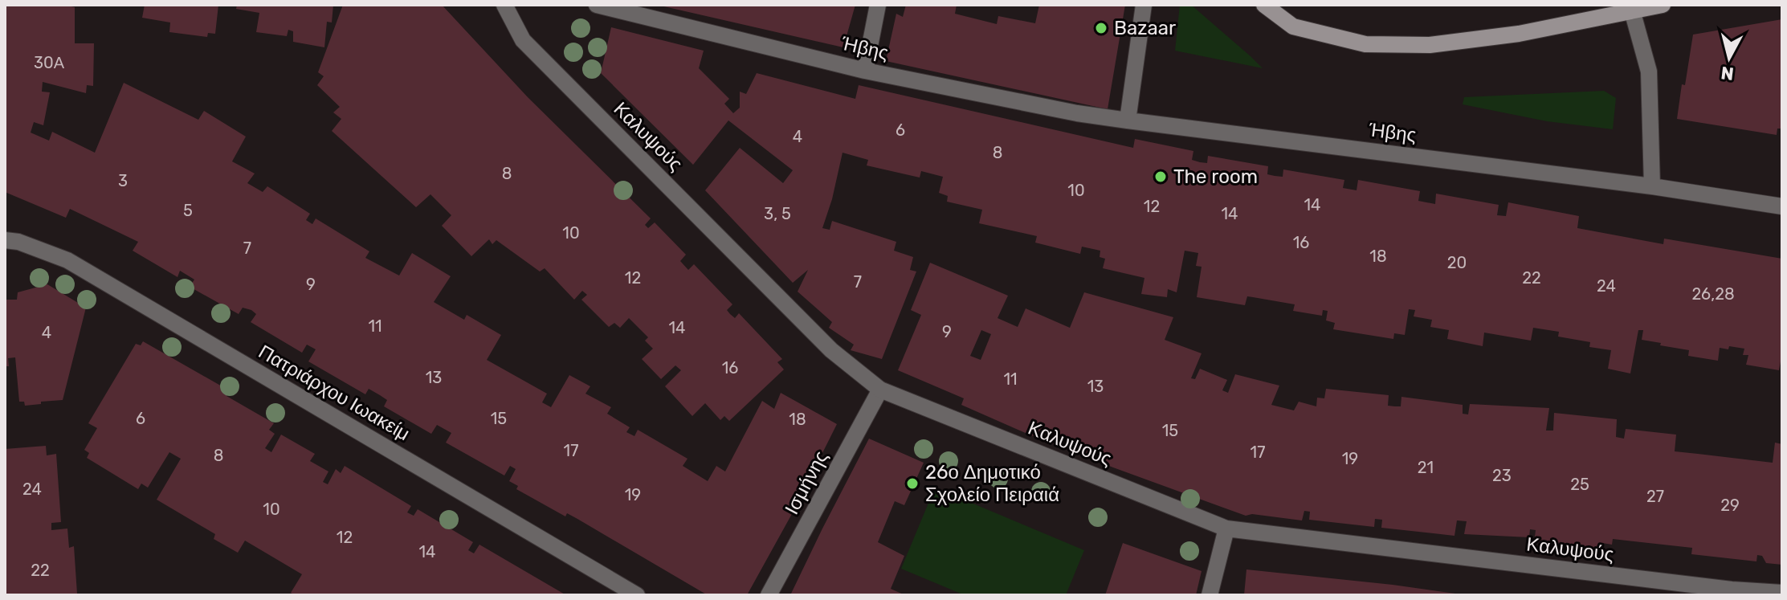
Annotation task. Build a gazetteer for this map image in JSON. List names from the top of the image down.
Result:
{
  "streets": {
    "street": [
      "Ήβης",
      "Καλυψούς",
      "Πατριάρχου Ιωακείμ",
      "Ισμήνης"
    ]
  },
  "crossings": [
    ["Καλυψούς", "Ισμήνης"]
  ],
  "places": ["Bazaar", "The room", "26ο Δημοτικό Σχολείο Πειραιά"],
  "house_numbers": [
    "30Α",
    "6",
    "4",
    "8",
    "8",
    "3",
    "10",
    "14",
    "12",
    "5",
    "3, 5",
    "14",
    "10",
    "16",
    "7",
    "18",
    "20",
    "12",
    "22",
    "7",
    "9",
    "24",
    "26,28",
    "11",
    "14",
    "9",
    "4",
    "16",
    "13",
    "11",
    "13",
    "6",
    "15",
    "18",
    "15",
    "17",
    "17",
    "8",
    "19",
    "21",
    "23",
    "25",
    "24",
    "19",
    "27",
    "29",
    "10",
    "12",
    "14",
    "22"
  ],
  "north": "bottom"
}
